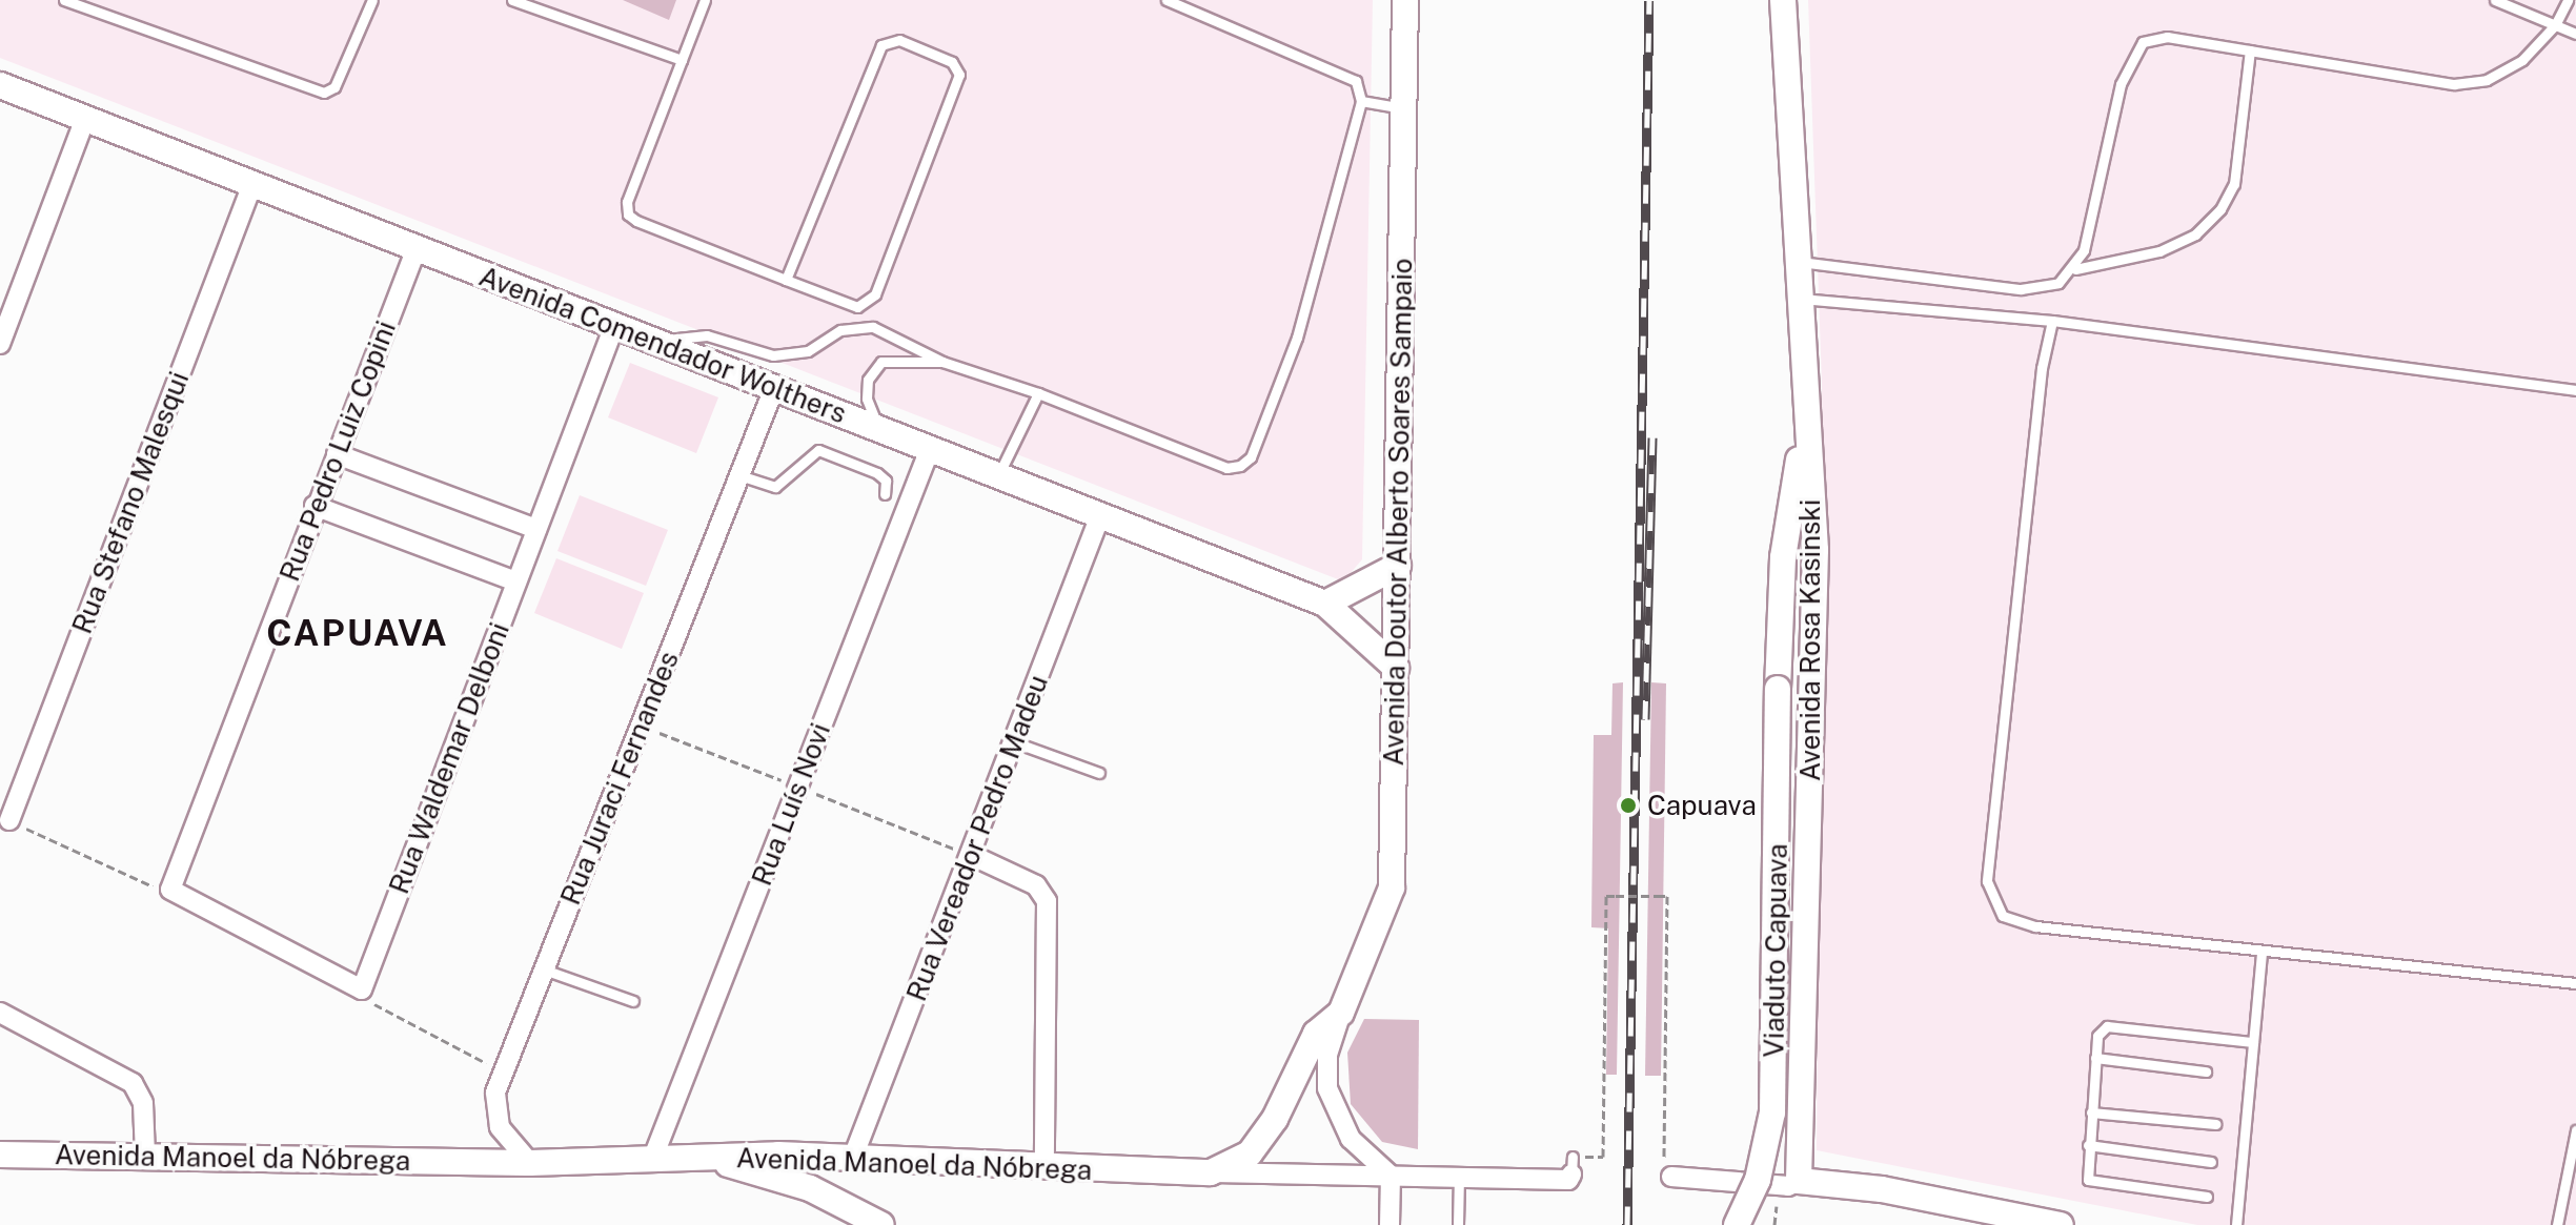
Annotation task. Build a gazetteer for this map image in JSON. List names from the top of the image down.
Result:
{
  "streets": {
    "main road": [
      "Avenida Comendador Wolthers",
      "Avenida Doutor Alberto Soares Sampaio",
      "Avenida Rosa Kasinski",
      "Viaduto Capuava",
      "Avenida Manoel da Nóbrega"
    ],
    "street": [
      "Rua Pedro Luiz Copini",
      "Rua Stefano Malesqui",
      "Rua Waldemar Delboni",
      "Rua Juraci Fernandes",
      "Rua Luís Novi",
      "Rua Vereador Pedro Madeu"
    ]
  },
  "crossings": [
    ["Avenida Comendador Wolthers", "Rua Pedro Luiz Copini"],
    ["Avenida Comendador Wolthers", "Rua Stefano Malesqui"],
    ["Avenida Comendador Wolthers", "Avenida Doutor Alberto Soares Sampaio"],
    ["Avenida Comendador Wolthers", "Rua Waldemar Delboni"],
    ["Avenida Comendador Wolthers", "Rua Juraci Fernandes"],
    ["Avenida Comendador Wolthers", "Rua Luís Novi"],
    ["Avenida Comendador Wolthers", "Rua Vereador Pedro Madeu"],
    ["Avenida Doutor Alberto Soares Sampaio", "Avenida Manoel da Nóbrega"],
    ["Avenida Rosa Kasinski", "Viaduto Capuava"],
    ["Rua Juraci Fernandes", "Avenida Manoel da Nóbrega"],
    ["Rua Luís Novi", "Avenida Manoel da Nóbrega"],
    ["Rua Vereador Pedro Madeu", "Avenida Manoel da Nóbrega"]
  ],
  "districts": ["CAPUAVA"],
  "places": ["Capuava"]
}
